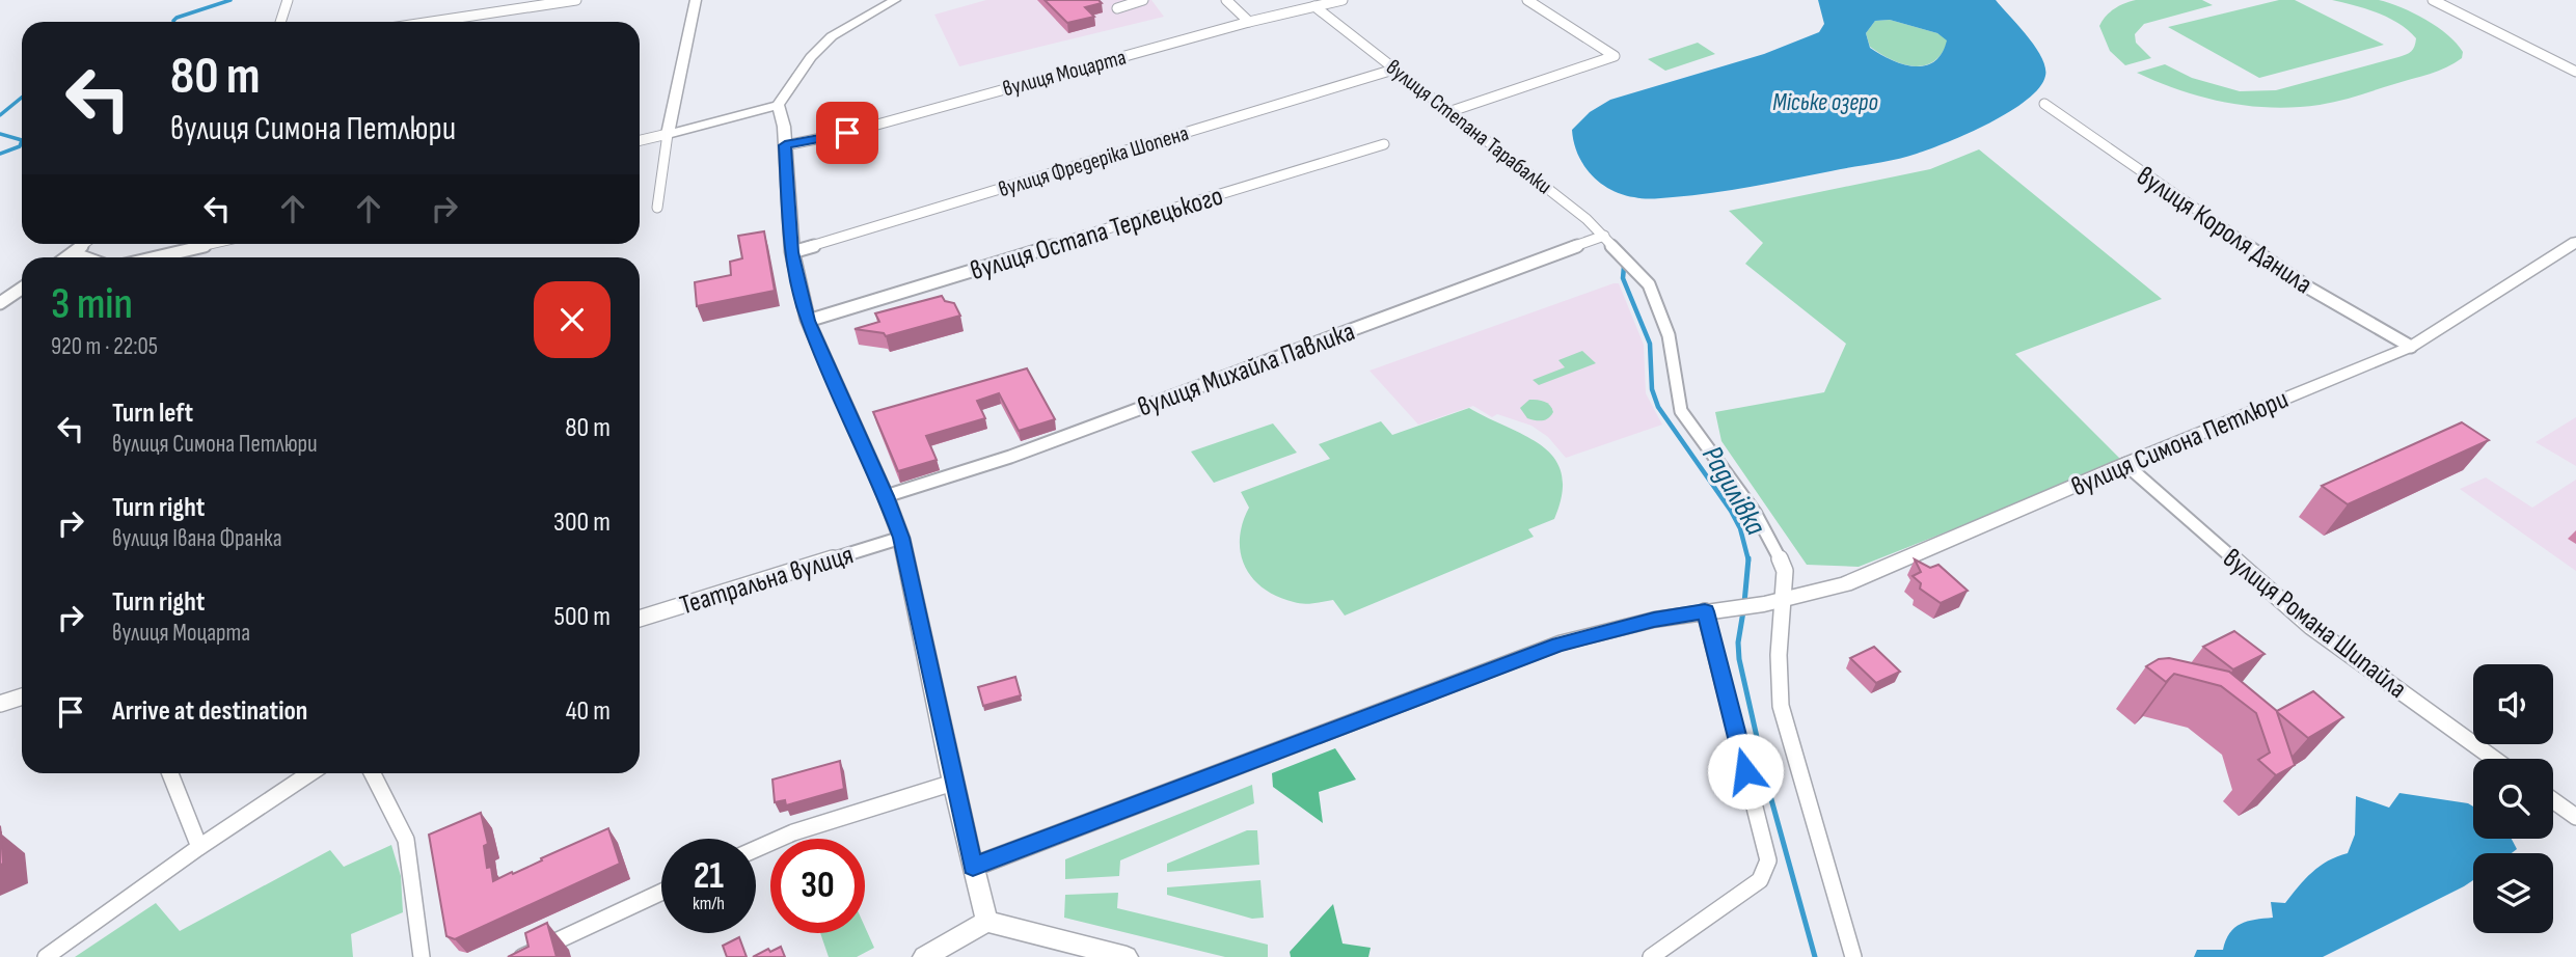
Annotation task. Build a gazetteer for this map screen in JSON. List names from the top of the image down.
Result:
{
  "streets": {
    "street": [
      "вулиця Моцарта",
      "вулиця Степана Тарабалки",
      "вулиця Фредеріка Шопена",
      "вулиця Короля Данила",
      "вулиця Остапа Терлецького",
      "вулиця Михайла Павлика",
      "вулиця Симона Петлюри",
      "Театральна вулиця",
      "вулиця Романа Шипайла"
    ]
  },
  "crossings": [
    ["вулиця Моцарта", "вулиця Степана Тарабалки"],
    ["вулиця Степана Тарабалки", "вулиця Фредеріка Шопена"],
    ["вулиця Степана Тарабалки", "вулиця Михайла Павлика"],
    ["вулиця Степана Тарабалки", "вулиця Симона Петлюри"],
    ["вулиця Короля Данила", "вулиця Симона Петлюри"],
    ["вулиця Симона Петлюри", "вулиця Романа Шипайла"]
  ],
  "water": ["Міське озеро", "Радилівка"],
  "page": {
    "turn": ["80 m", "вулиця Симона Петлюри"],
    "heading": ["3 min", "920 m · 22:05"],
    "list": [
      {
        "name": "Turn left",
        "note": "вулиця Симона Петлюри",
        "value": "80 m"
      },
      {
        "name": "Turn right",
        "note": "вулиця Івана Франка",
        "value": "300 m"
      },
      {
        "name": "Turn right",
        "note": "вулиця Моцарта",
        "value": "500 m"
      },
      {
        "name": "Arrive at destination",
        "value": "40 m"
      }
    ],
    "speed": "21 km/h",
    "limit": "30"
  }
}
